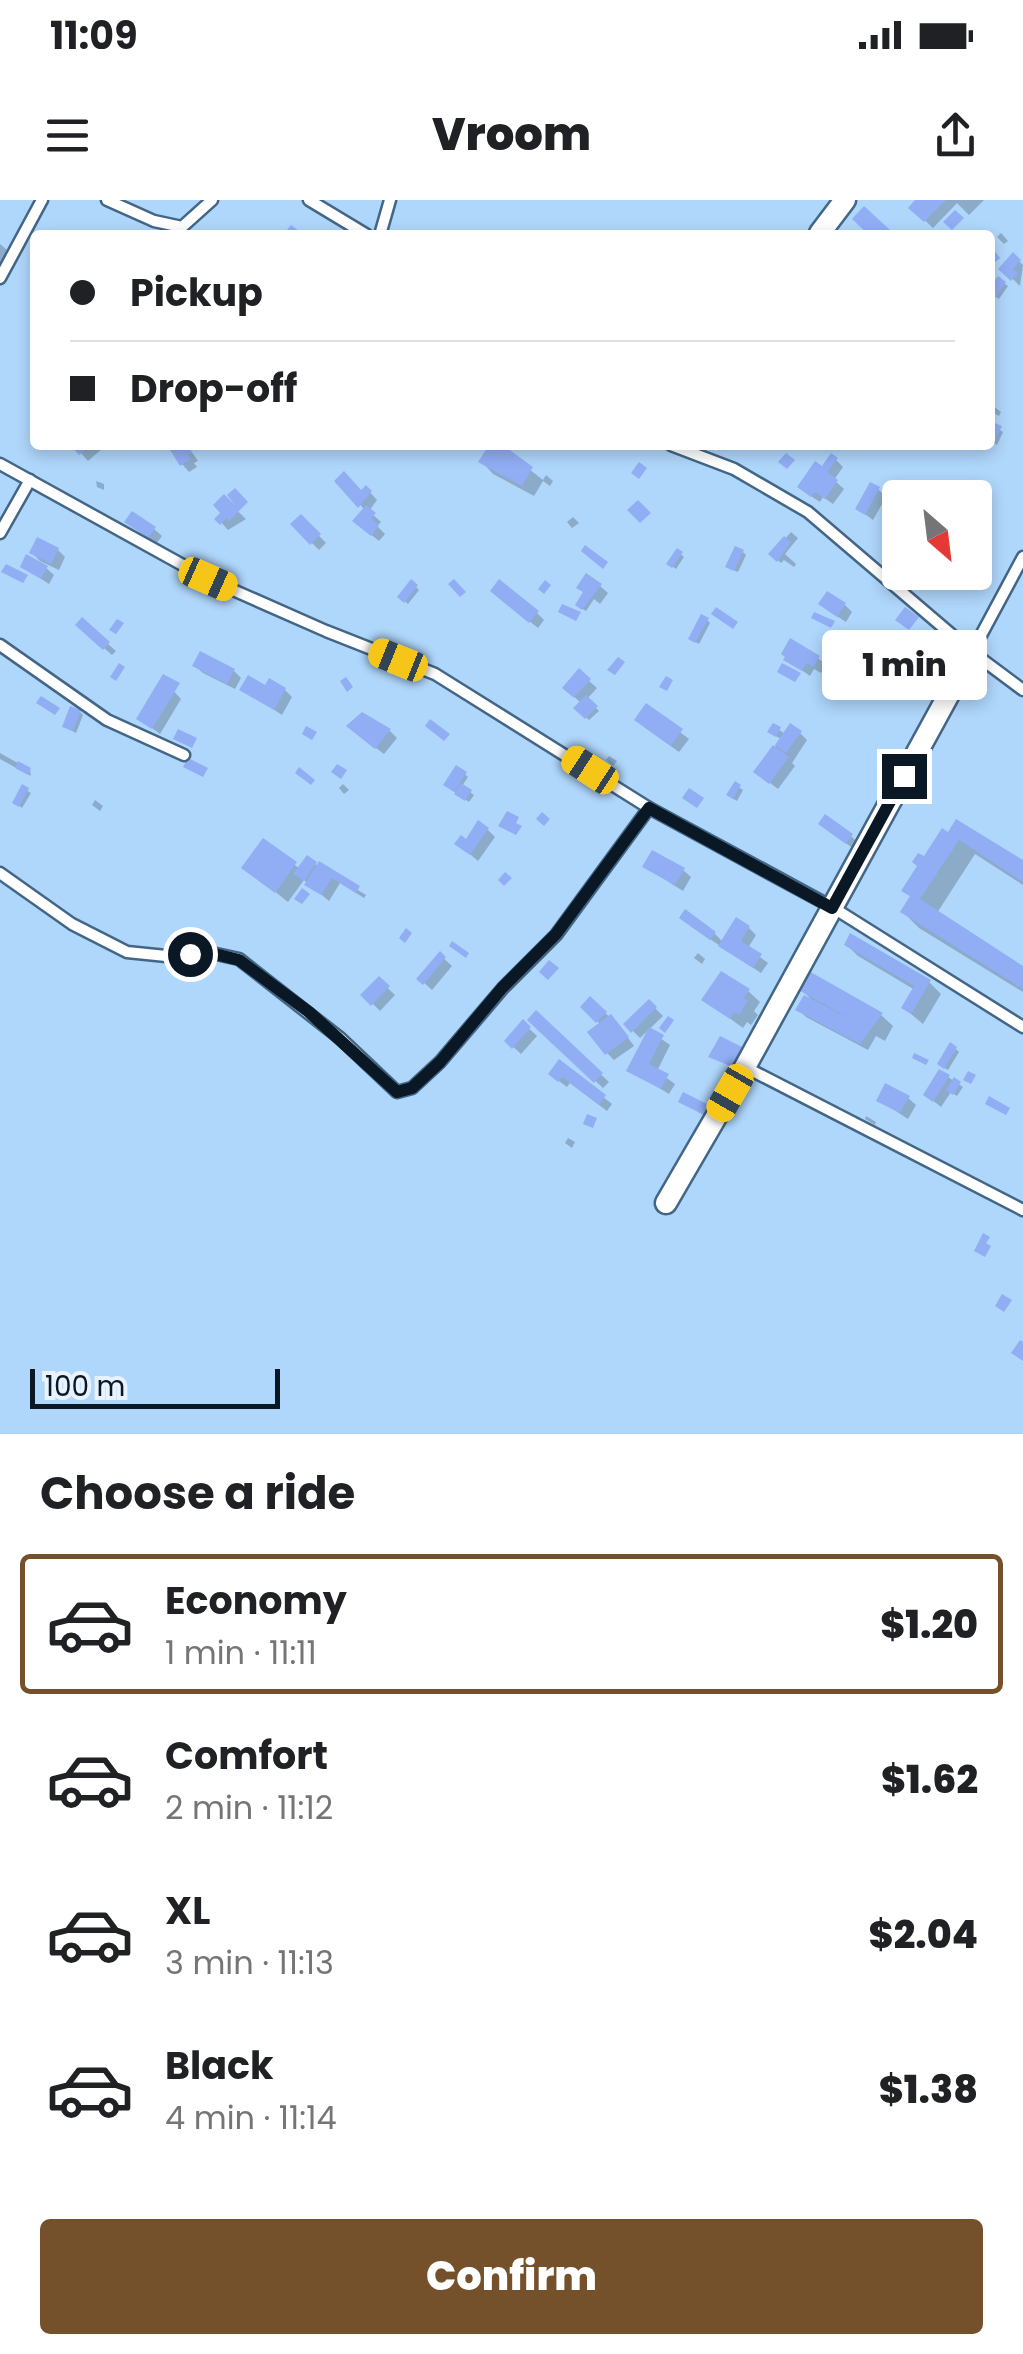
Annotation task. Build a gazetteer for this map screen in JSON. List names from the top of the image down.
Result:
{
  "scale_bar": "100 m",
  "north": "bottom right",
  "page": {
    "status": "11:09",
    "header": "Vroom",
    "banner": ["Pickup", "Drop-off"],
    "bubble": "1 min",
    "scale": "100 m",
    "heading": "Choose a ride",
    "list": [
      {
        "name": "Economy",
        "note": "1 min · 11:11",
        "value": "$1.20"
      },
      {
        "name": "Comfort",
        "note": "2 min · 11:12",
        "value": "$1.62"
      },
      {
        "name": "XL",
        "note": "3 min · 11:13",
        "value": "$2.04"
      },
      {
        "name": "Black",
        "note": "4 min · 11:14",
        "value": "$1.38"
      }
    ],
    "buttons": "Confirm"
  }
}
